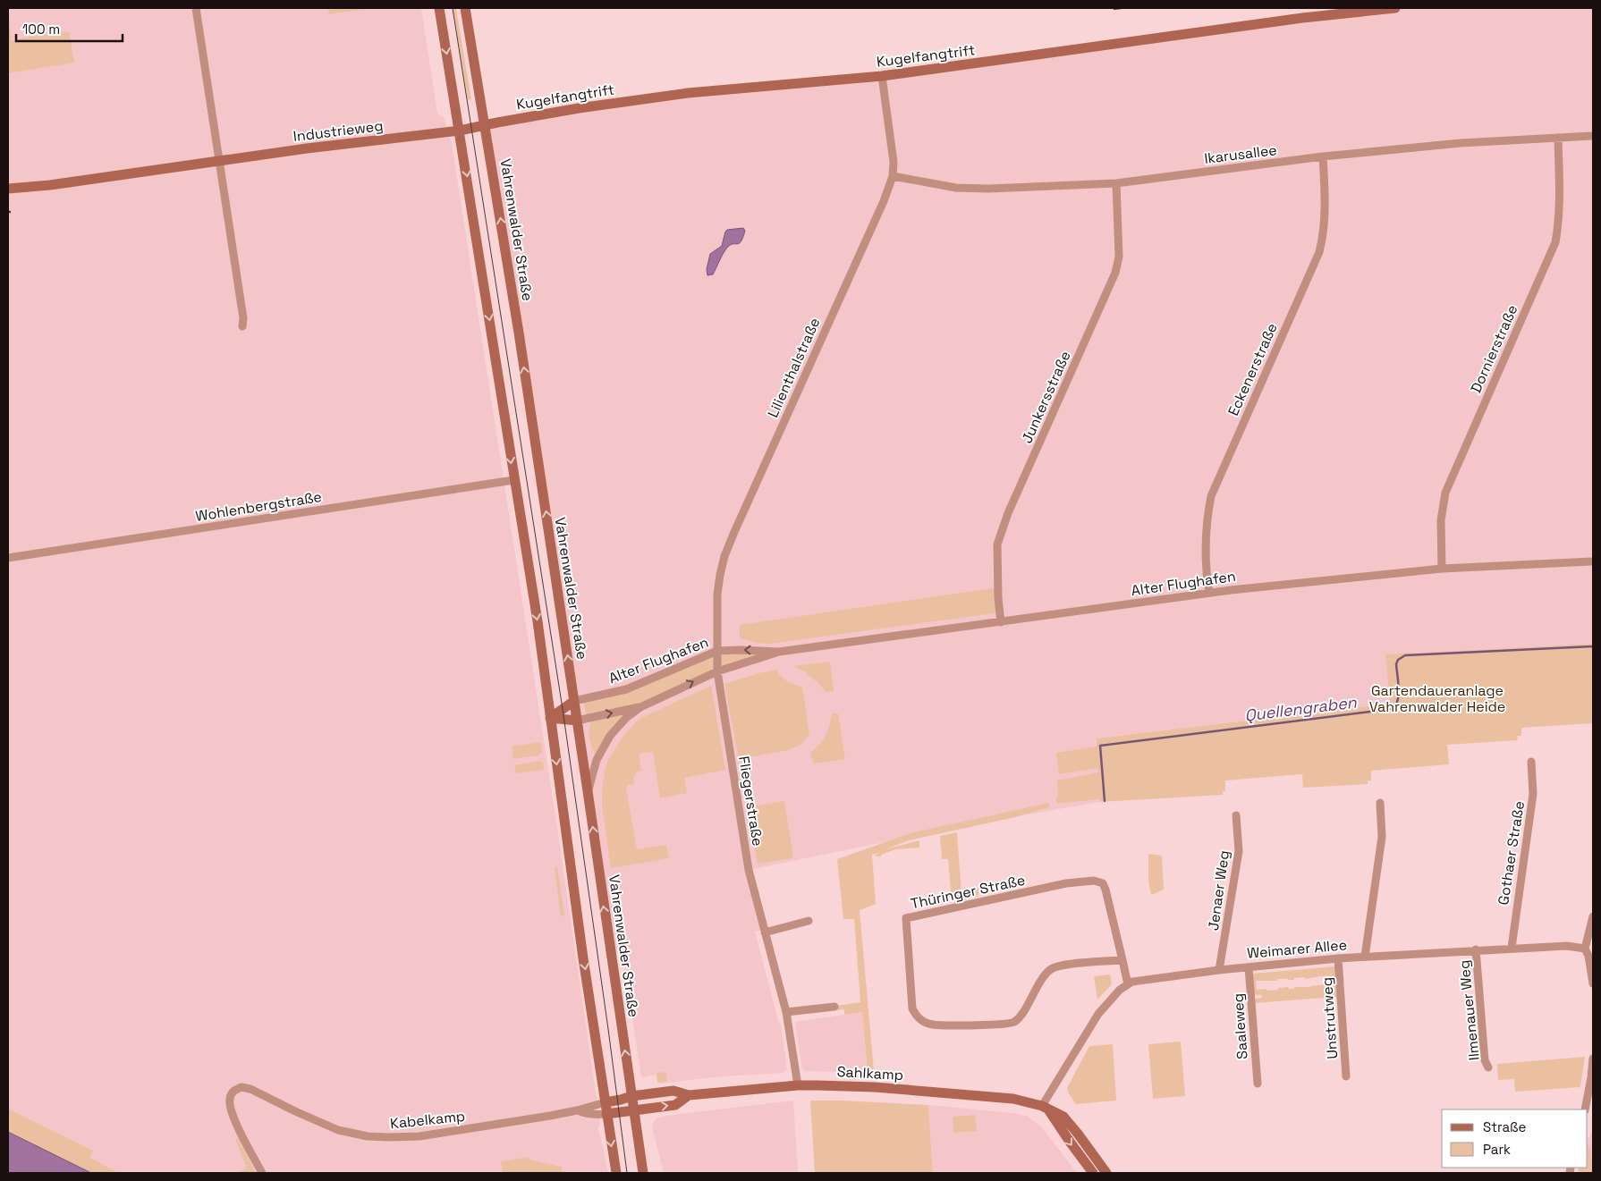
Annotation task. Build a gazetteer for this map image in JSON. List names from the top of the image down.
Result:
{
  "streets": {
    "main road": [
      "Kugelfangtrift",
      "Industrieweg",
      "Vahrenwalder Straße",
      "Sahlkamp"
    ],
    "street": [
      "Ikarusallee",
      "Dornierstraße",
      "Lilienthalstraße",
      "Eckenerstraße",
      "Junkersstraße",
      "Wohlenbergstraße",
      "Alter Flughafen",
      "Fliegerstraße",
      "Gothaer Straße",
      "Jenaer Weg",
      "Thüringer Straße",
      "Weimarer Allee",
      "Ilmenauer Weg",
      "Unstrutweg",
      "Saaleweg",
      "Kabelkamp"
    ]
  },
  "crossings": [
    ["Kugelfangtrift", "Industrieweg"],
    ["Kugelfangtrift", "Vahrenwalder Straße"],
    ["Kugelfangtrift", "Lilienthalstraße"],
    ["Ikarusallee", "Dornierstraße"],
    ["Ikarusallee", "Lilienthalstraße"],
    ["Ikarusallee", "Eckenerstraße"],
    ["Ikarusallee", "Junkersstraße"],
    ["Vahrenwalder Straße", "Alter Flughafen"],
    ["Vahrenwalder Straße", "Sahlkamp"],
    ["Dornierstraße", "Alter Flughafen"],
    ["Lilienthalstraße", "Alter Flughafen"],
    ["Lilienthalstraße", "Fliegerstraße"],
    ["Eckenerstraße", "Alter Flughafen"],
    ["Junkersstraße", "Alter Flughafen"],
    ["Alter Flughafen", "Fliegerstraße"],
    ["Fliegerstraße", "Sahlkamp"],
    ["Gothaer Straße", "Weimarer Allee"],
    ["Jenaer Weg", "Weimarer Allee"],
    ["Thüringer Straße", "Weimarer Allee"],
    ["Weimarer Allee", "Ilmenauer Weg"],
    ["Weimarer Allee", "Unstrutweg"],
    ["Weimarer Allee", "Saaleweg"],
    ["Weimarer Allee", "Sahlkamp"],
    ["Sahlkamp", "Kabelkamp"]
  ],
  "water": ["Quellengraben"],
  "parks": ["Gartendaueranlage Vahrenwalder Heide"],
  "legend": ["Straße", "Park"],
  "scale_bar": "100 m"
}
